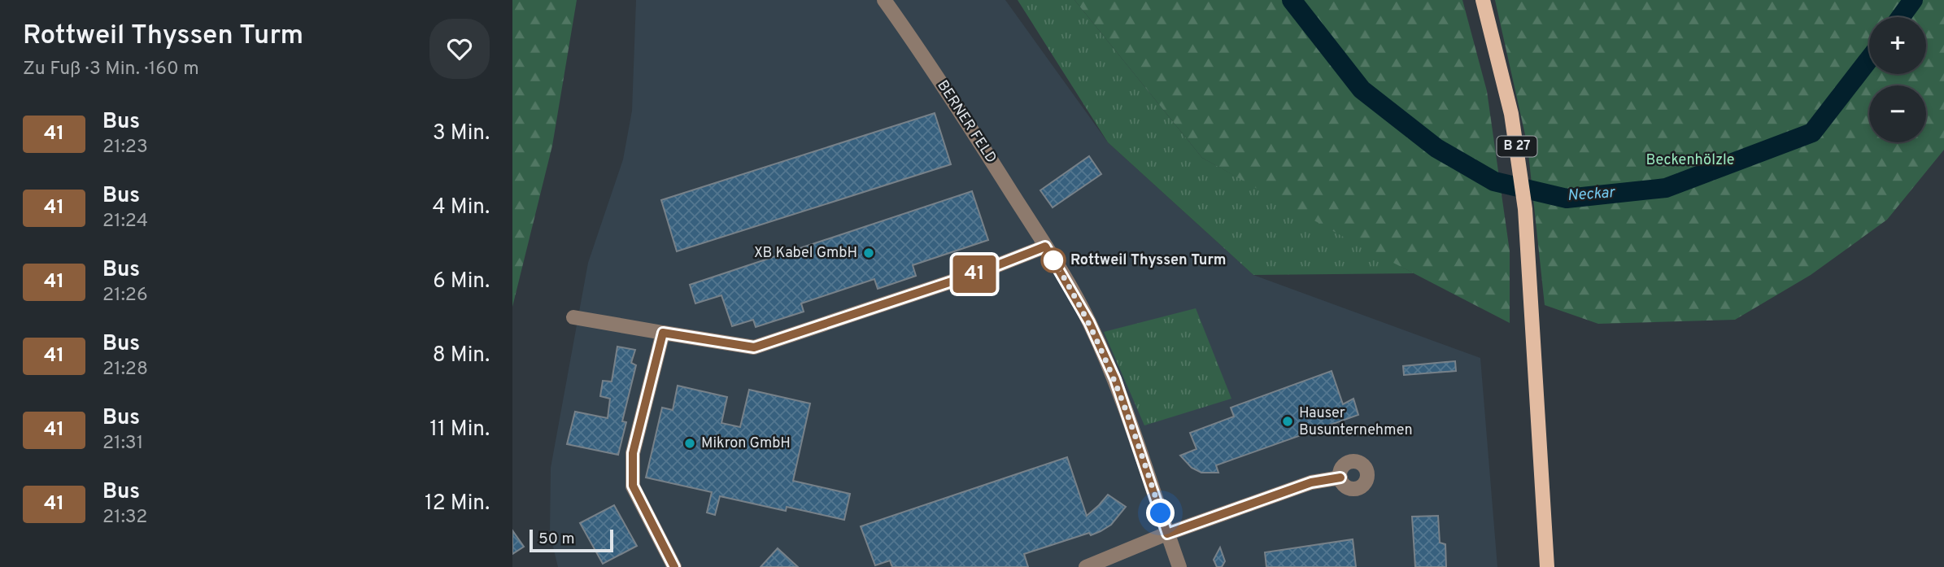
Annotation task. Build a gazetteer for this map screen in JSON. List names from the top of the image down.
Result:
{
  "streets": {
    "main road": ["B 27"],
    "street": ["BERNER FELD"]
  },
  "water": ["Neckar"],
  "parks": ["Beckenhölzle"],
  "places": [
    "XB Kabel GmbH",
    "Rottweil Thyssen Turm",
    "Hauser Busunternehmen",
    "Mikron GmbH"
  ],
  "lines": ["bus line 41"],
  "scale_bar": "50 m",
  "page": {
    "heading": ["Rottweil Thyssen Turm", "Zu Fuß · 3 Min. · 160 m"],
    "on_map": "41",
    "map_buttons": ["+", "−"],
    "list": [
      {
        "mark": "41",
        "name": "Bus",
        "note": "21:23",
        "value": "3 Min."
      },
      {
        "mark": "41",
        "name": "Bus",
        "note": "21:24",
        "value": "4 Min."
      },
      {
        "mark": "41",
        "name": "Bus",
        "note": "21:26",
        "value": "6 Min."
      },
      {
        "mark": "41",
        "name": "Bus",
        "note": "21:28",
        "value": "8 Min."
      },
      {
        "mark": "41",
        "name": "Bus",
        "note": "21:31",
        "value": "11 Min."
      },
      {
        "mark": "41",
        "name": "Bus",
        "note": "21:32",
        "value": "12 Min."
      }
    ],
    "scale": "50 m"
  }
}
